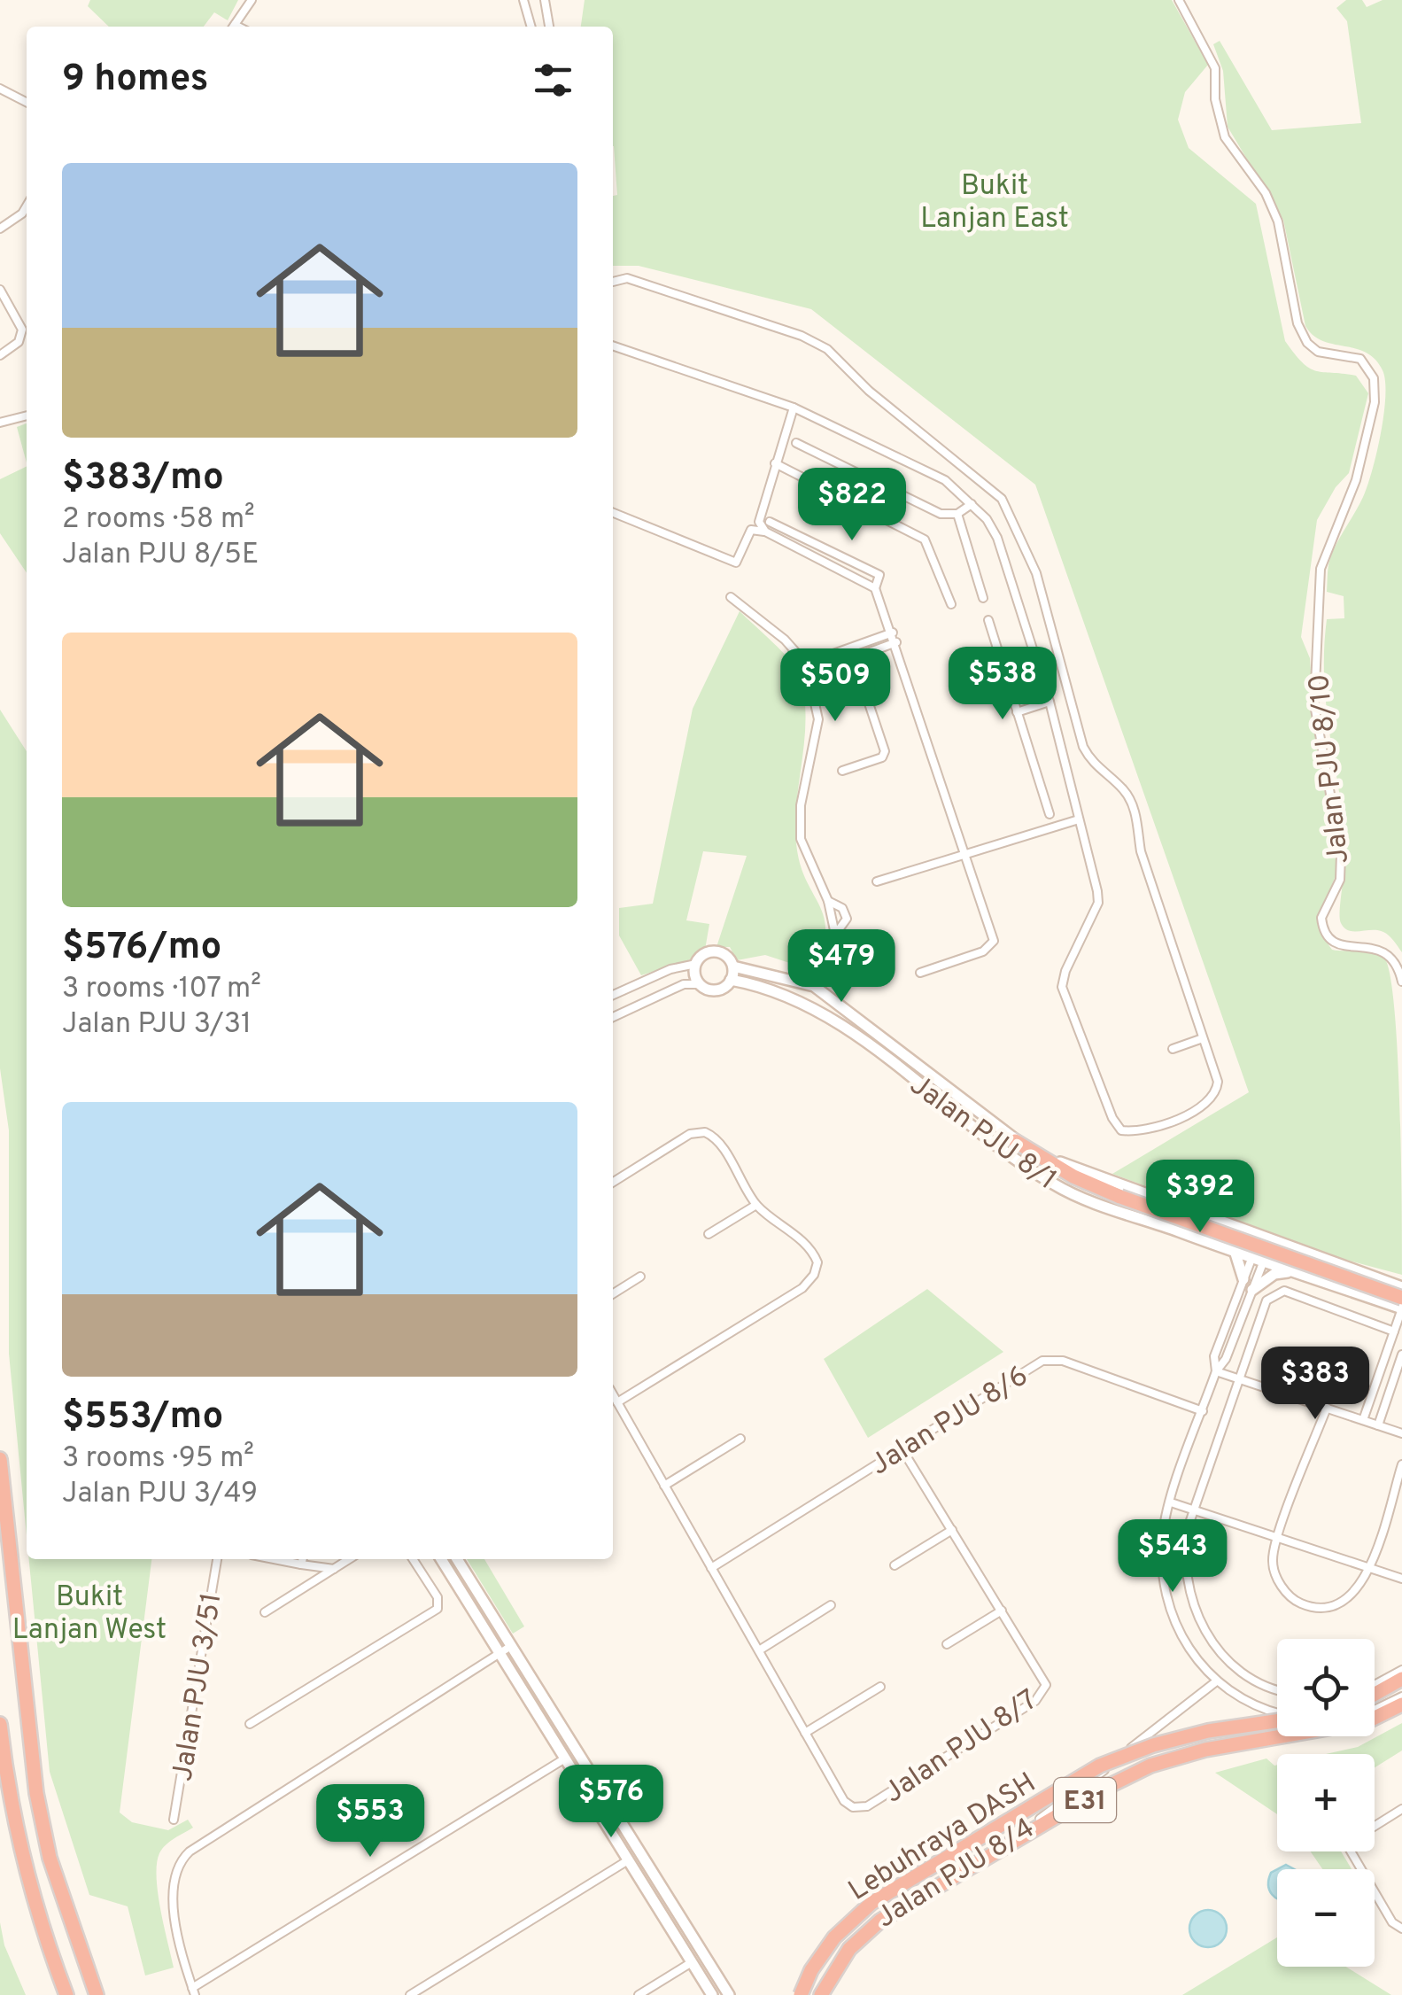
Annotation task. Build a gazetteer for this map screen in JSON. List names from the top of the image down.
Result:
{
  "streets": {
    "highway": ["E31", "Lebuhraya DASH"],
    "main road": ["Jalan PJU 8/1"],
    "street": [
      "Jalan PJU 8/10",
      "Jalan PJU 8/6",
      "Jalan PJU 3/51",
      "Jalan PJU 8/7",
      "Jalan PJU 8/4"
    ]
  },
  "crossings": [
    ["Jalan PJU 8/6", "Jalan PJU 8/7"]
  ],
  "parks": ["Bukit Lanjan East", "Bukit Lanjan West"],
  "page": {
    "heading": "9 homes",
    "list": [
      {
        "name": "$383/mo",
        "note": "2 rooms · 58 m² · Jalan PJU 8/5E"
      },
      {
        "name": "$576/mo",
        "note": "3 rooms · 107 m² · Jalan PJU 3/31"
      },
      {
        "name": "$553/mo",
        "note": "3 rooms · 95 m² · Jalan PJU 3/49"
      }
    ],
    "price": [
      "$822",
      "$538",
      "$509",
      "$479",
      "$392",
      "$383",
      "$543",
      "$576",
      "$553"
    ],
    "map_buttons": ["+", "−"]
  }
}
